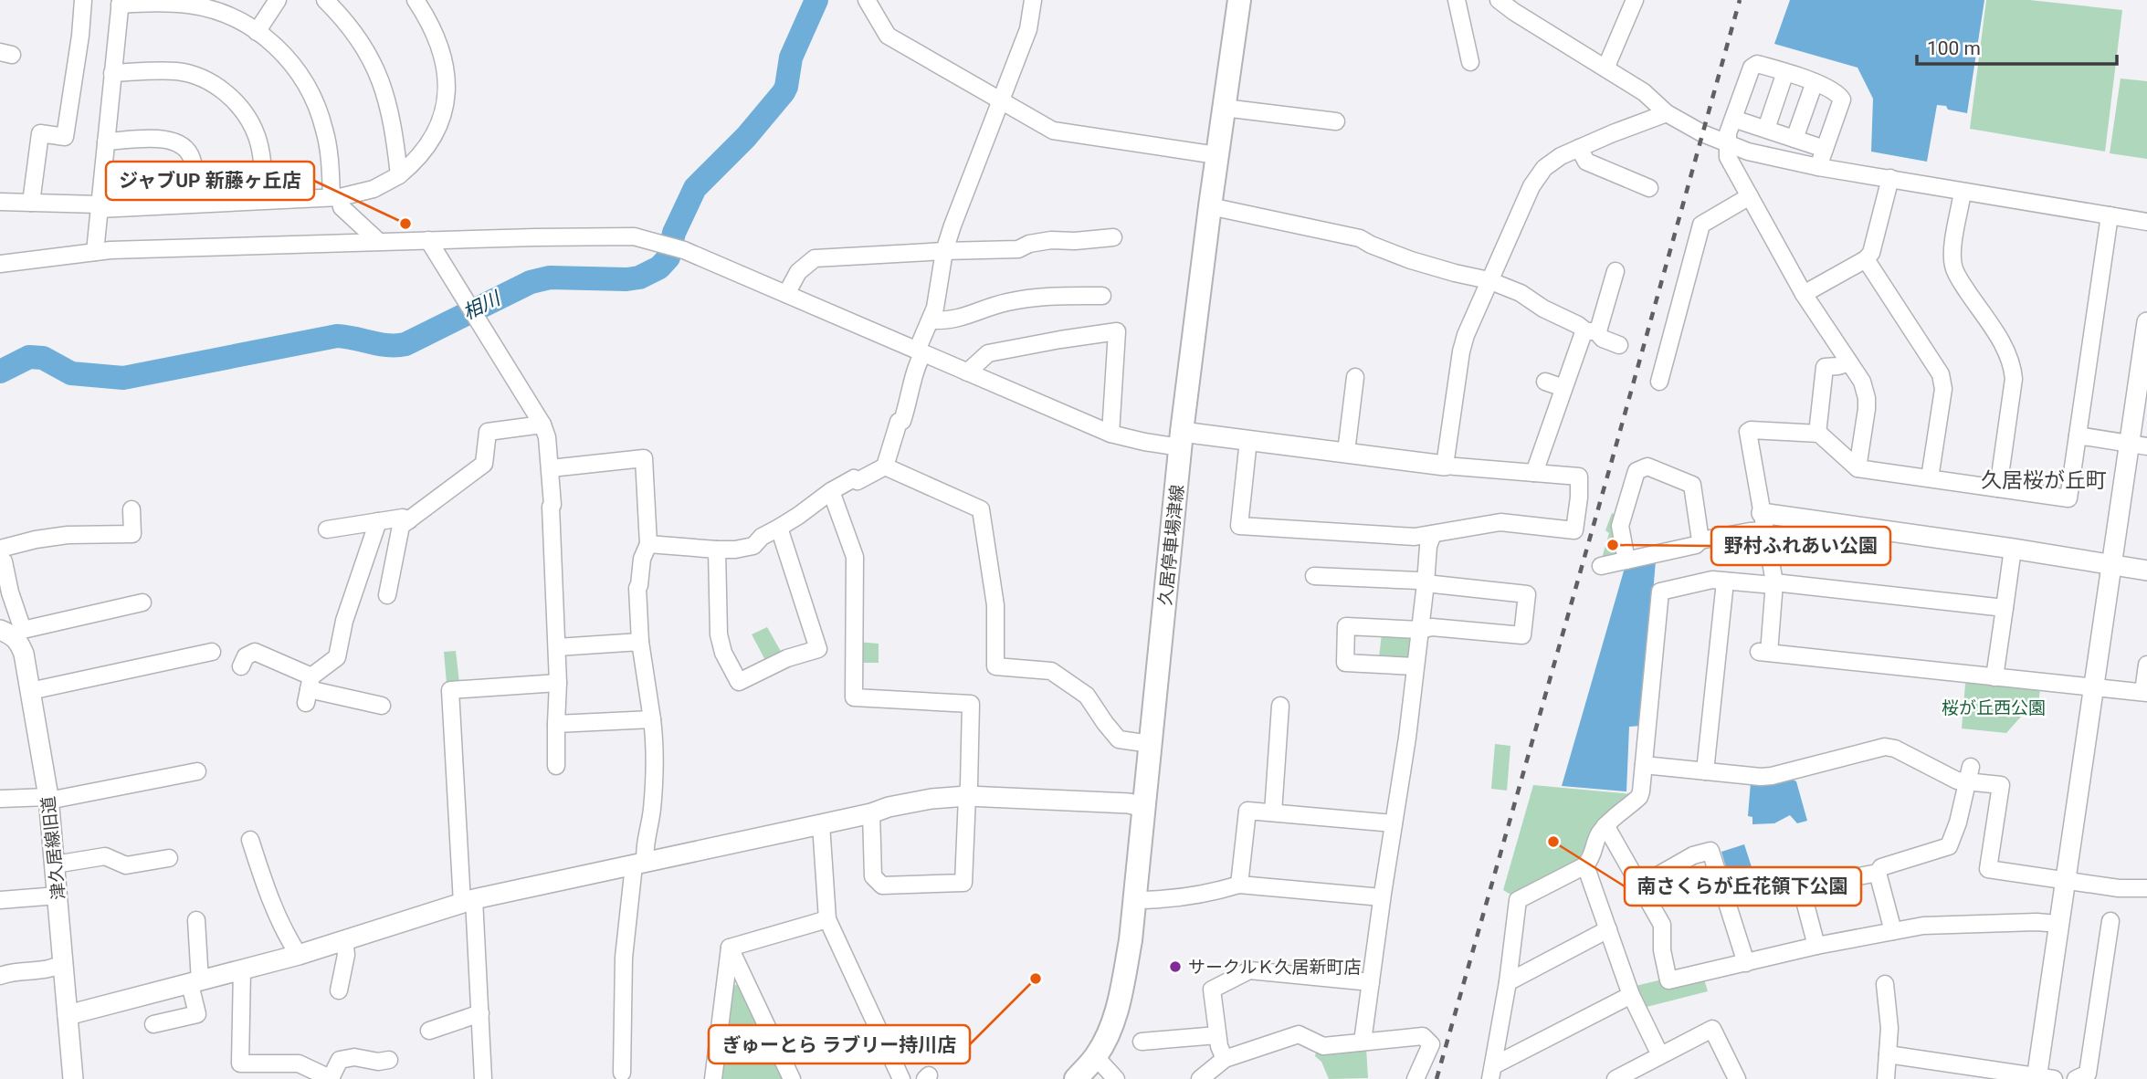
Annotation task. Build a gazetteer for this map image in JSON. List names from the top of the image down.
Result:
{
  "streets": {
    "main road": ["久居停車場津線"],
    "street": ["津久居線旧道"]
  },
  "districts": ["久居桜が丘町"],
  "water": ["相川"],
  "parks": ["桜が丘西公園"],
  "places": [
    "ジャブUP 新藤ヶ丘店",
    "野村ふれあい公園",
    "南さくらが丘花領下公園",
    "サークルＫ久居新町店",
    "ぎゅーとら ラブリー持川店"
  ],
  "scale_bar": "100 m"
}
